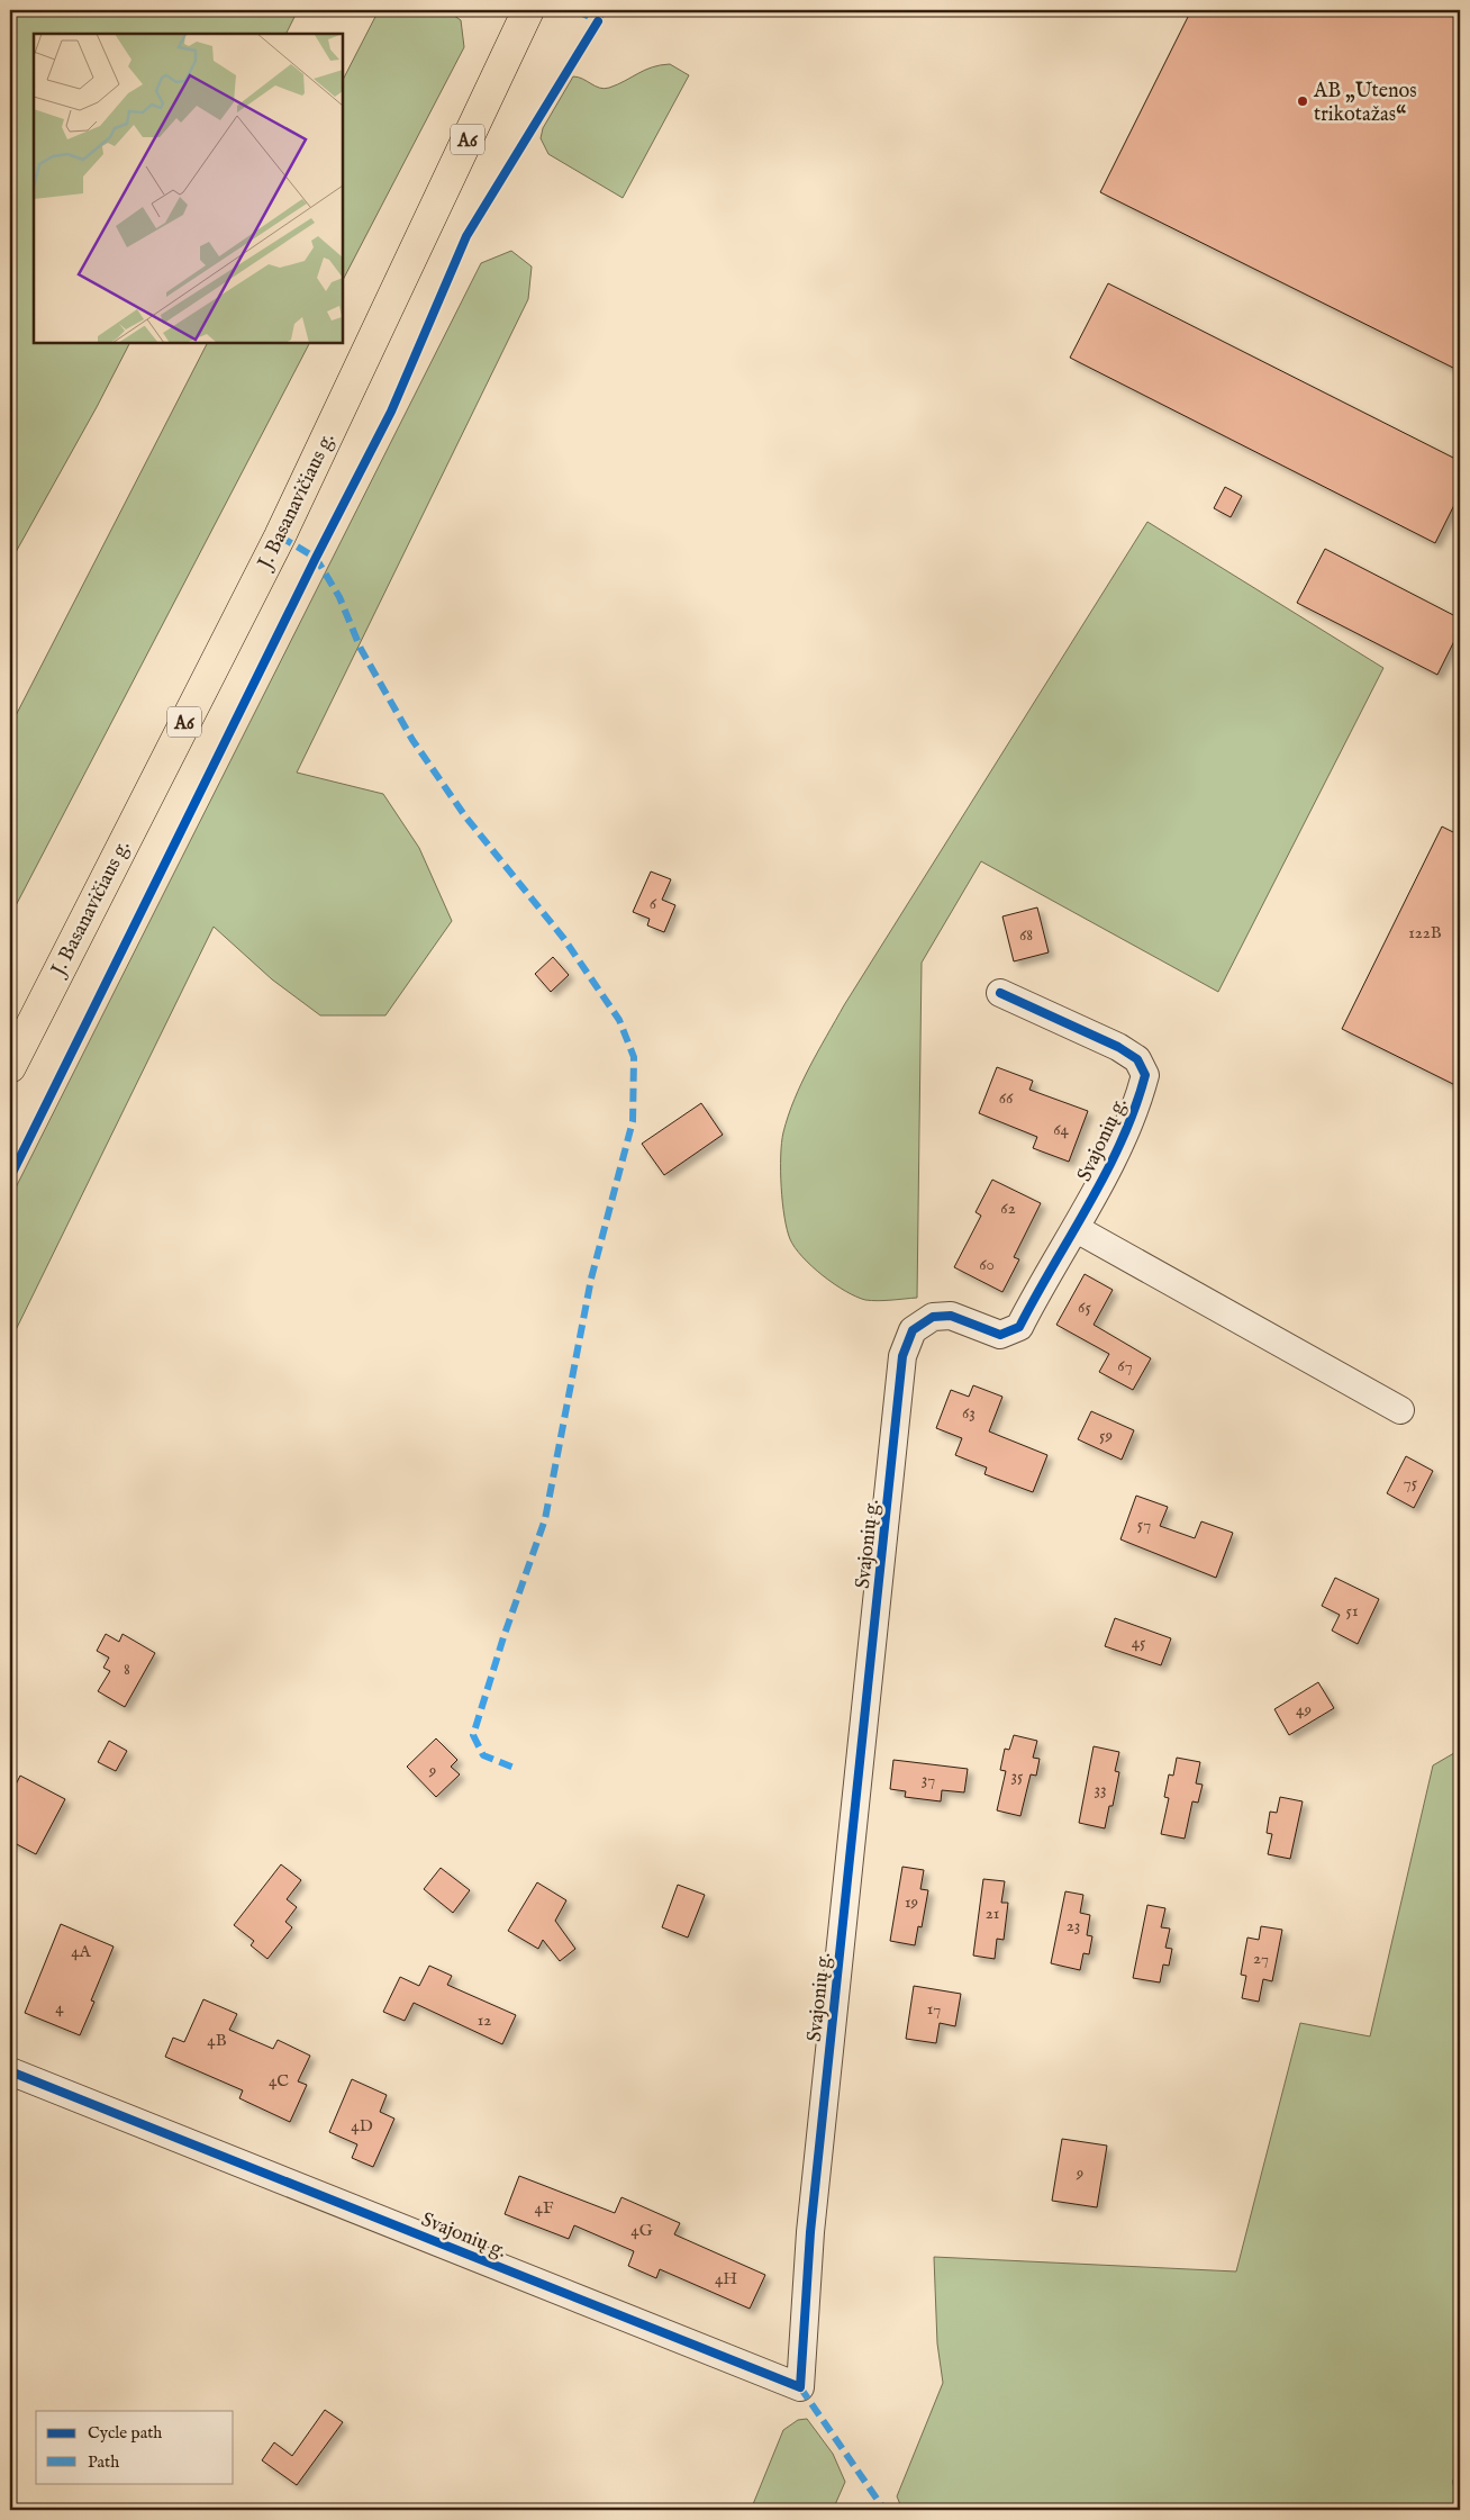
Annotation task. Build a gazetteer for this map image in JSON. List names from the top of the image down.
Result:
{
  "streets": {
    "highway": ["A6", "J. Basanavičiaus g."],
    "street": ["Svajonių g."]
  },
  "places": ["AB „Utenos trikotažas“"],
  "house_numbers": [
    "6",
    "122B",
    "68",
    "66",
    "64",
    "62",
    "60",
    "65",
    "67",
    "63",
    "59",
    "75",
    "57",
    "51",
    "45",
    "8",
    "49",
    "9",
    "35",
    "37",
    "33",
    "19",
    "21",
    "23",
    "4A",
    "27",
    "4",
    "17",
    "12",
    "4B",
    "4C",
    "4D",
    "9",
    "4F",
    "4G",
    "4H"
  ],
  "legend": ["Cycle path", "Path"]
}
